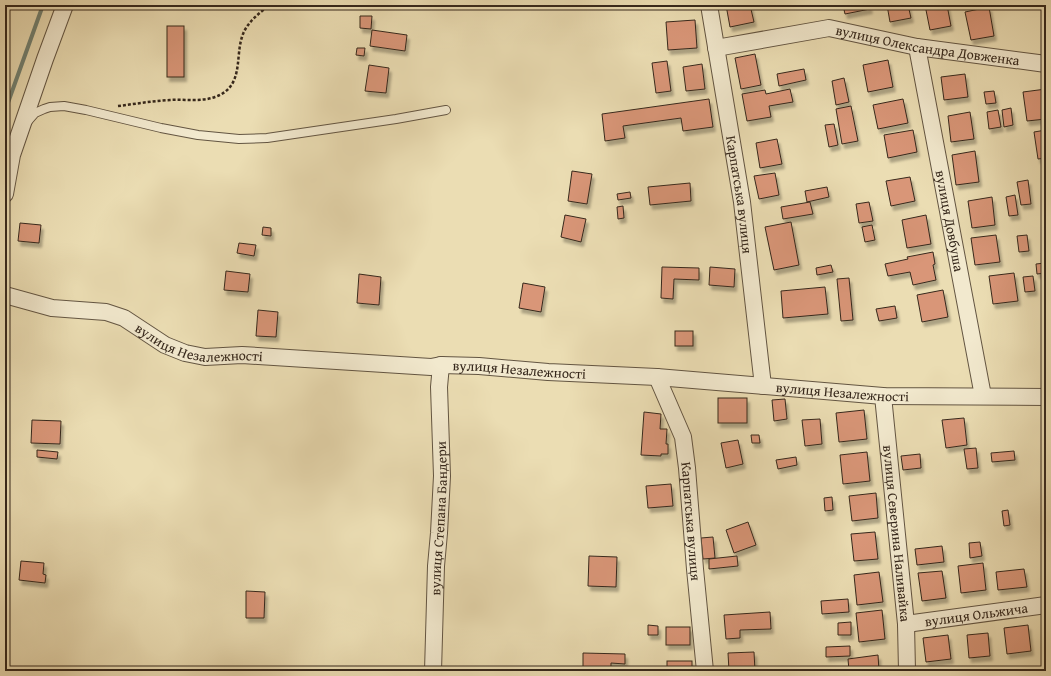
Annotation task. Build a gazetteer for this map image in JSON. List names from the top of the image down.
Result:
{
  "streets": {
    "street": [
      "вулиця Олександра Довженка",
      "Карпатська вулиця",
      "вулиця Довбуша",
      "вулиця Незалежності",
      "вулиця Степана Бандери",
      "вулиця Северина Наливайка",
      "вулиця Ольжича"
    ]
  },
  "crossings": [
    ["вулиця Олександра Довженка", "Карпатська вулиця"],
    ["вулиця Олександра Довженка", "вулиця Довбуша"],
    ["Карпатська вулиця", "вулиця Незалежності"],
    ["вулиця Довбуша", "вулиця Незалежності"],
    ["вулиця Незалежності", "вулиця Степана Бандери"],
    ["вулиця Незалежності", "вулиця Северина Наливайка"],
    ["вулиця Северина Наливайка", "вулиця Ольжича"]
  ]
}
